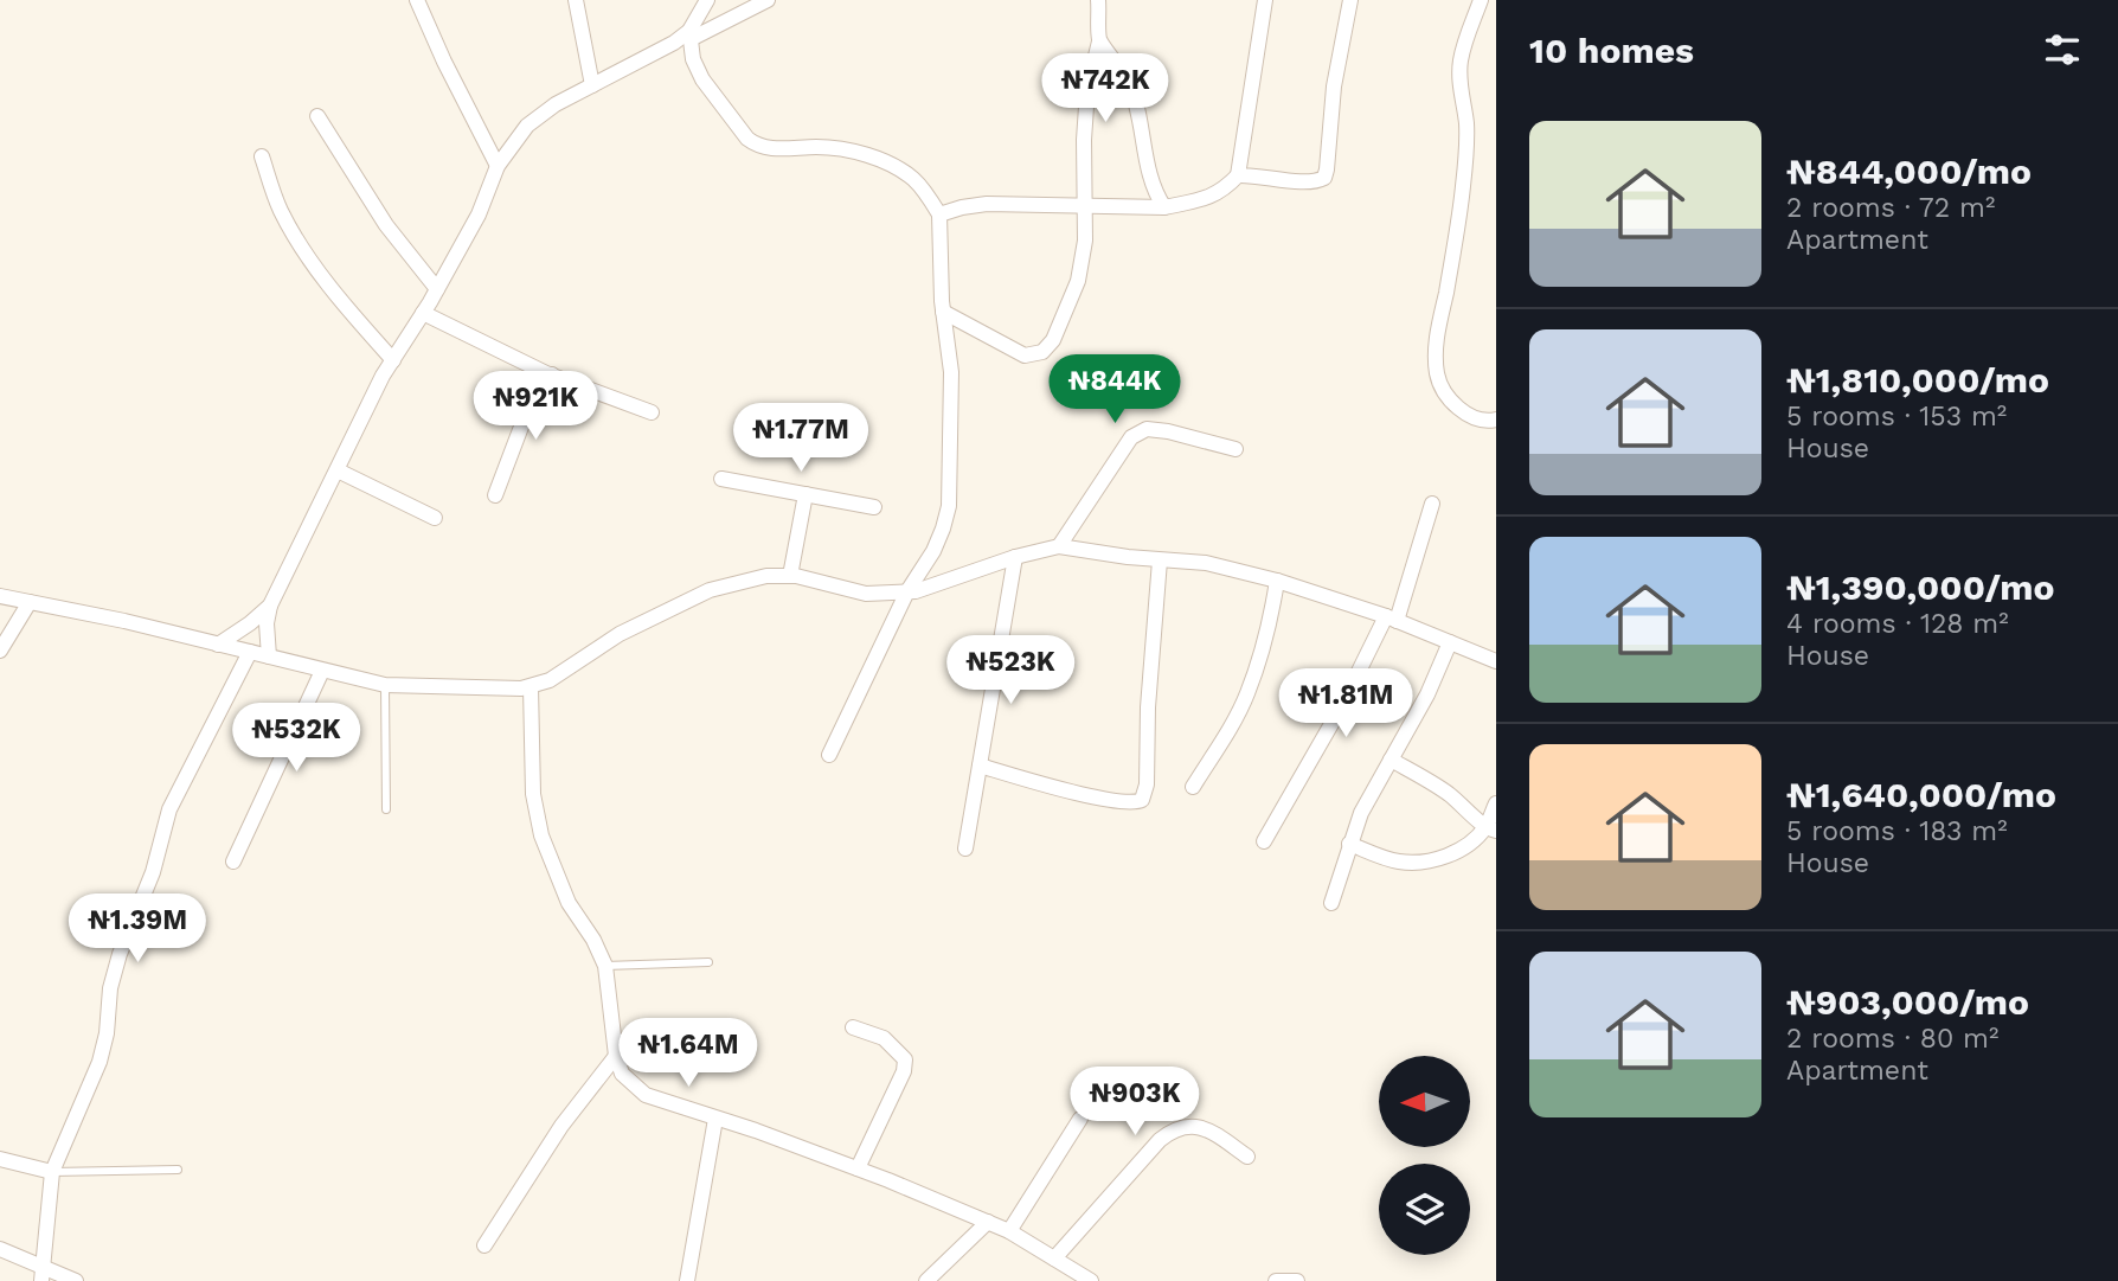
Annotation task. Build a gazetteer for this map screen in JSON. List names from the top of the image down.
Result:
{
  "north": "left",
  "page": {
    "heading": "10 homes",
    "price": [
      "₦742K",
      "₦844K",
      "₦921K",
      "₦1.77M",
      "₦523K",
      "₦1.81M",
      "₦532K",
      "₦1.39M",
      "₦1.64M",
      "₦903K"
    ],
    "list": [
      {
        "name": "₦844,000/mo",
        "note": "2 rooms · 72 m² · Apartment"
      },
      {
        "name": "₦1,810,000/mo",
        "note": "5 rooms · 153 m² · House"
      },
      {
        "name": "₦1,390,000/mo",
        "note": "4 rooms · 128 m² · House"
      },
      {
        "name": "₦1,640,000/mo",
        "note": "5 rooms · 183 m² · House"
      },
      {
        "name": "₦903,000/mo",
        "note": "2 rooms · 80 m² · Apartment"
      }
    ]
  }
}
